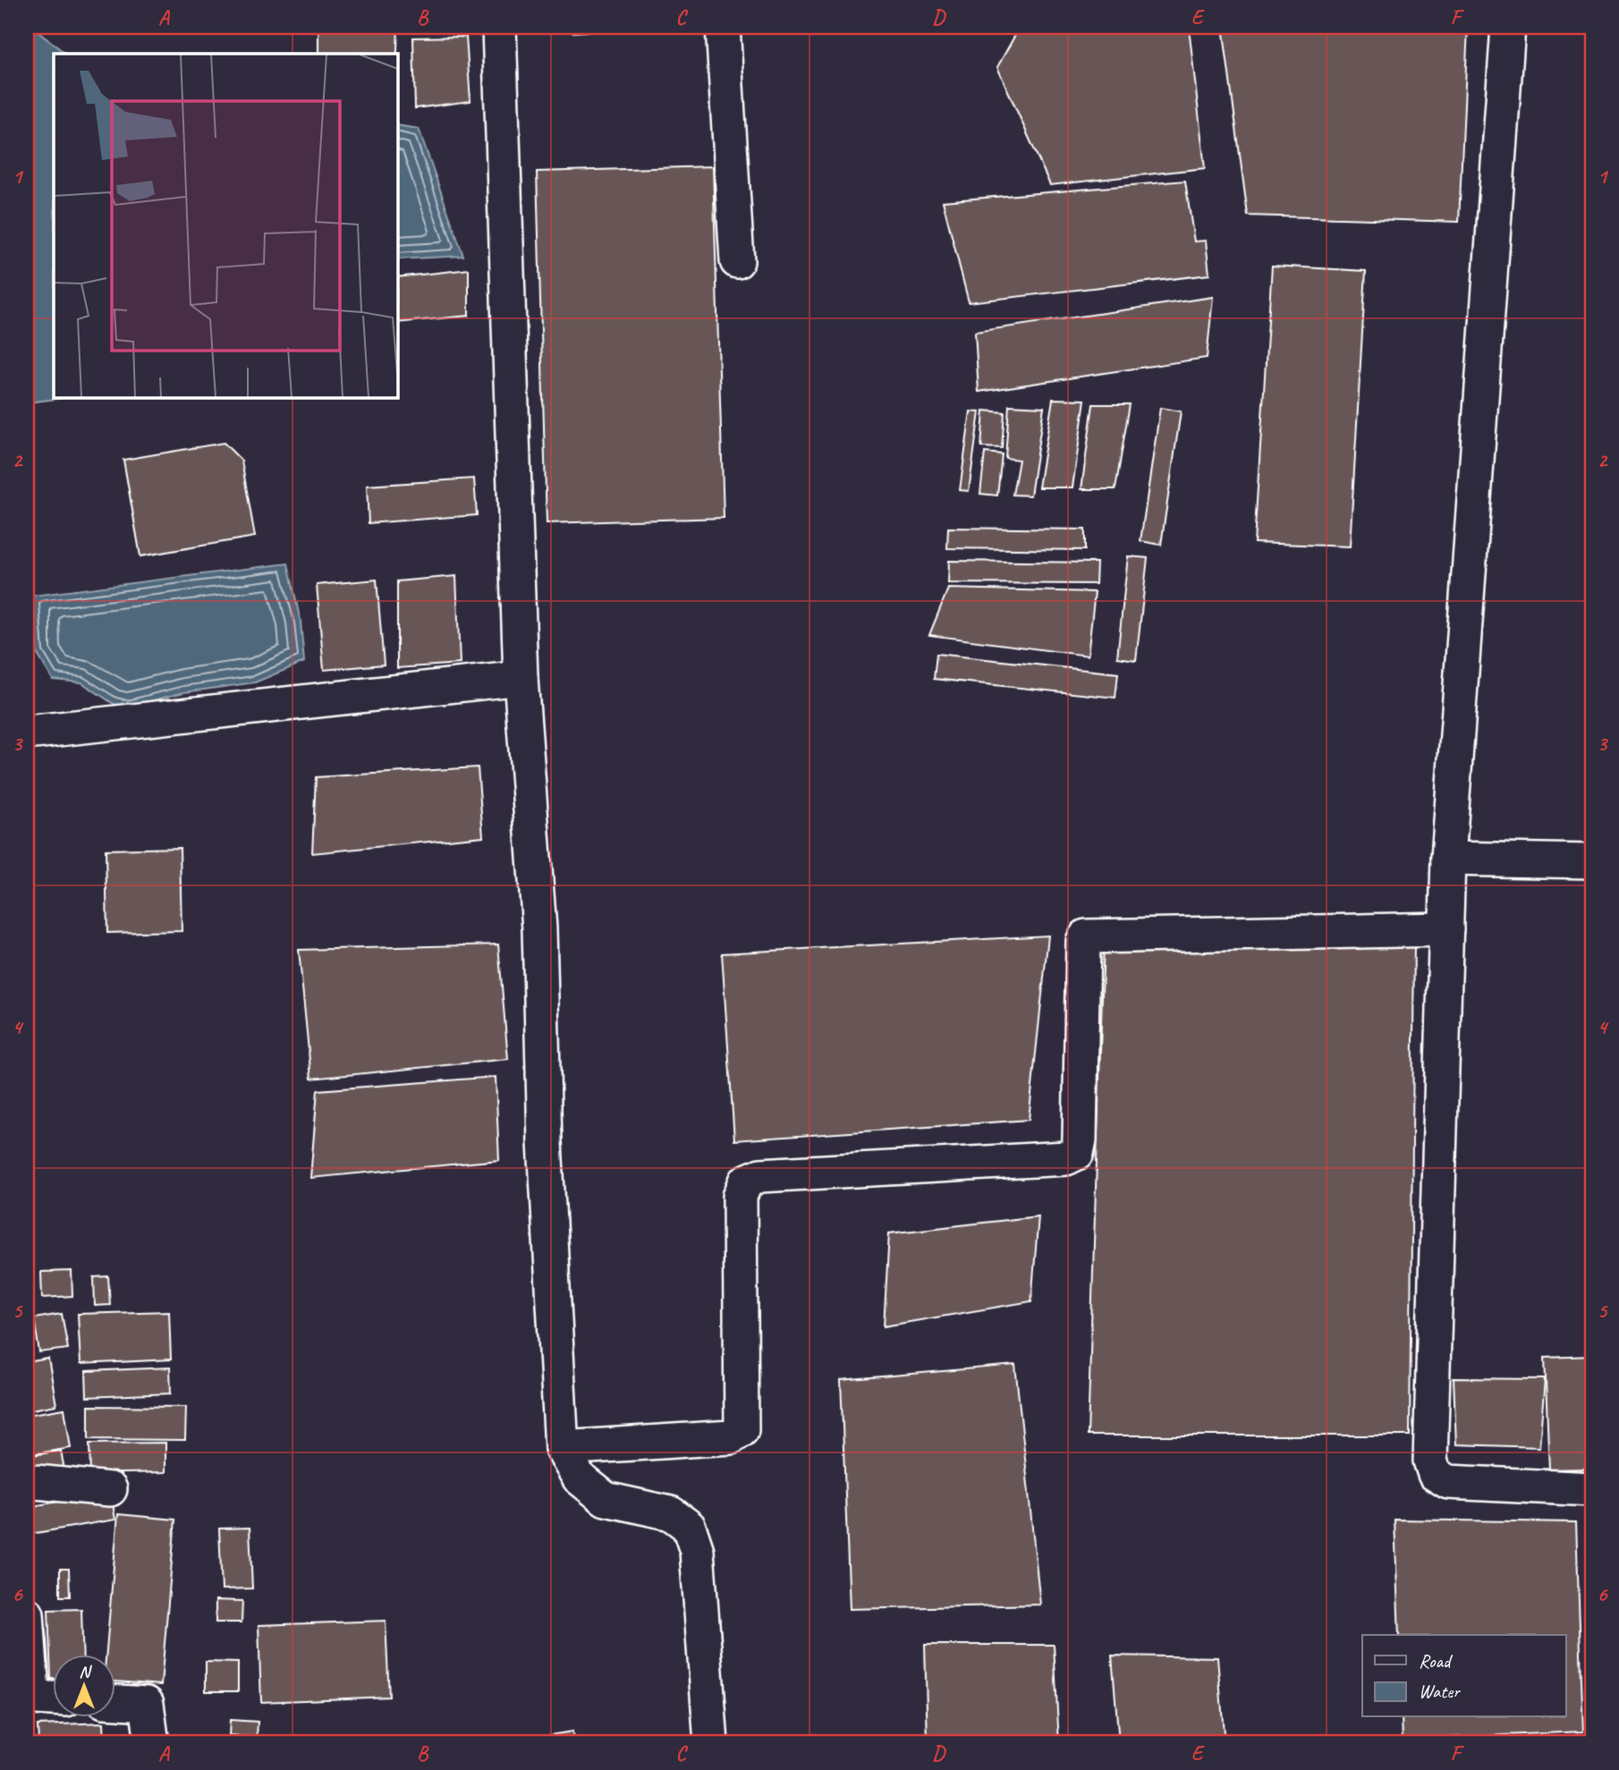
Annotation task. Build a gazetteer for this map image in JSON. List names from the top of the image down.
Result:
{
  "legend": ["Road", "Water"],
  "north": "top",
  "grid": {
    "columns": [
      "A",
      "B",
      "C",
      "D",
      "E",
      "F"
    ],
    "rows": [
      "1",
      "2",
      "3",
      "4",
      "5",
      "6"
    ]
  }
}
